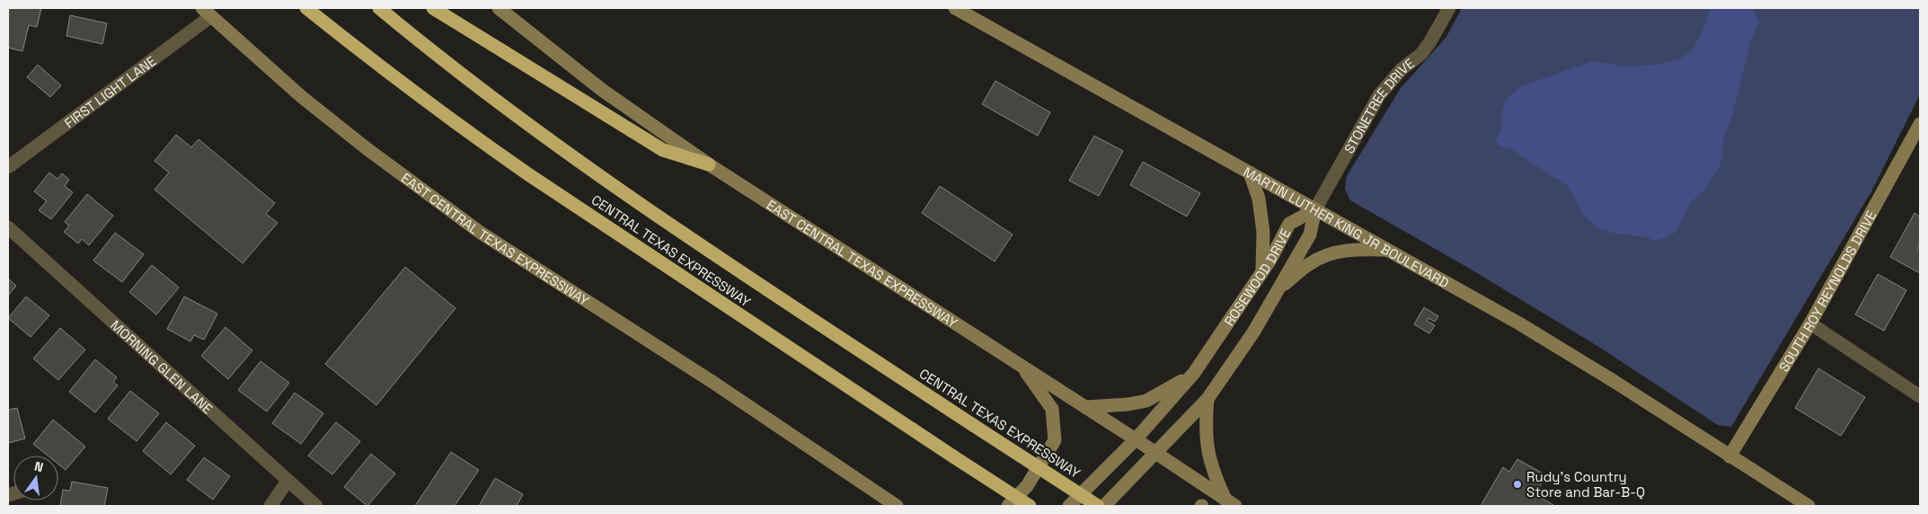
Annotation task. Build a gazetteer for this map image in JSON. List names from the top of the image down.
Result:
{
  "streets": {
    "highway": ["CENTRAL TEXAS EXPRESSWAY"],
    "main road": [
      "MARTIN LUTHER KING JR BOULEVARD",
      "EAST CENTRAL TEXAS EXPRESSWAY",
      "ROSEWOOD DRIVE",
      "SOUTH ROY REYNOLDS DRIVE"
    ],
    "street": ["FIRST LIGHT LANE", "STONETREE DRIVE", "MORNING GLEN LANE"]
  },
  "crossings": [
    ["FIRST LIGHT LANE", "EAST CENTRAL TEXAS EXPRESSWAY"],
    ["STONETREE DRIVE", "MARTIN LUTHER KING JR BOULEVARD"],
    ["STONETREE DRIVE", "ROSEWOOD DRIVE"],
    ["MARTIN LUTHER KING JR BOULEVARD", "ROSEWOOD DRIVE"],
    ["MARTIN LUTHER KING JR BOULEVARD", "SOUTH ROY REYNOLDS DRIVE"],
    ["EAST CENTRAL TEXAS EXPRESSWAY", "ROSEWOOD DRIVE"]
  ],
  "places": ["Rudy's Country Store and Bar-B-Q"],
  "north": "top"
}
